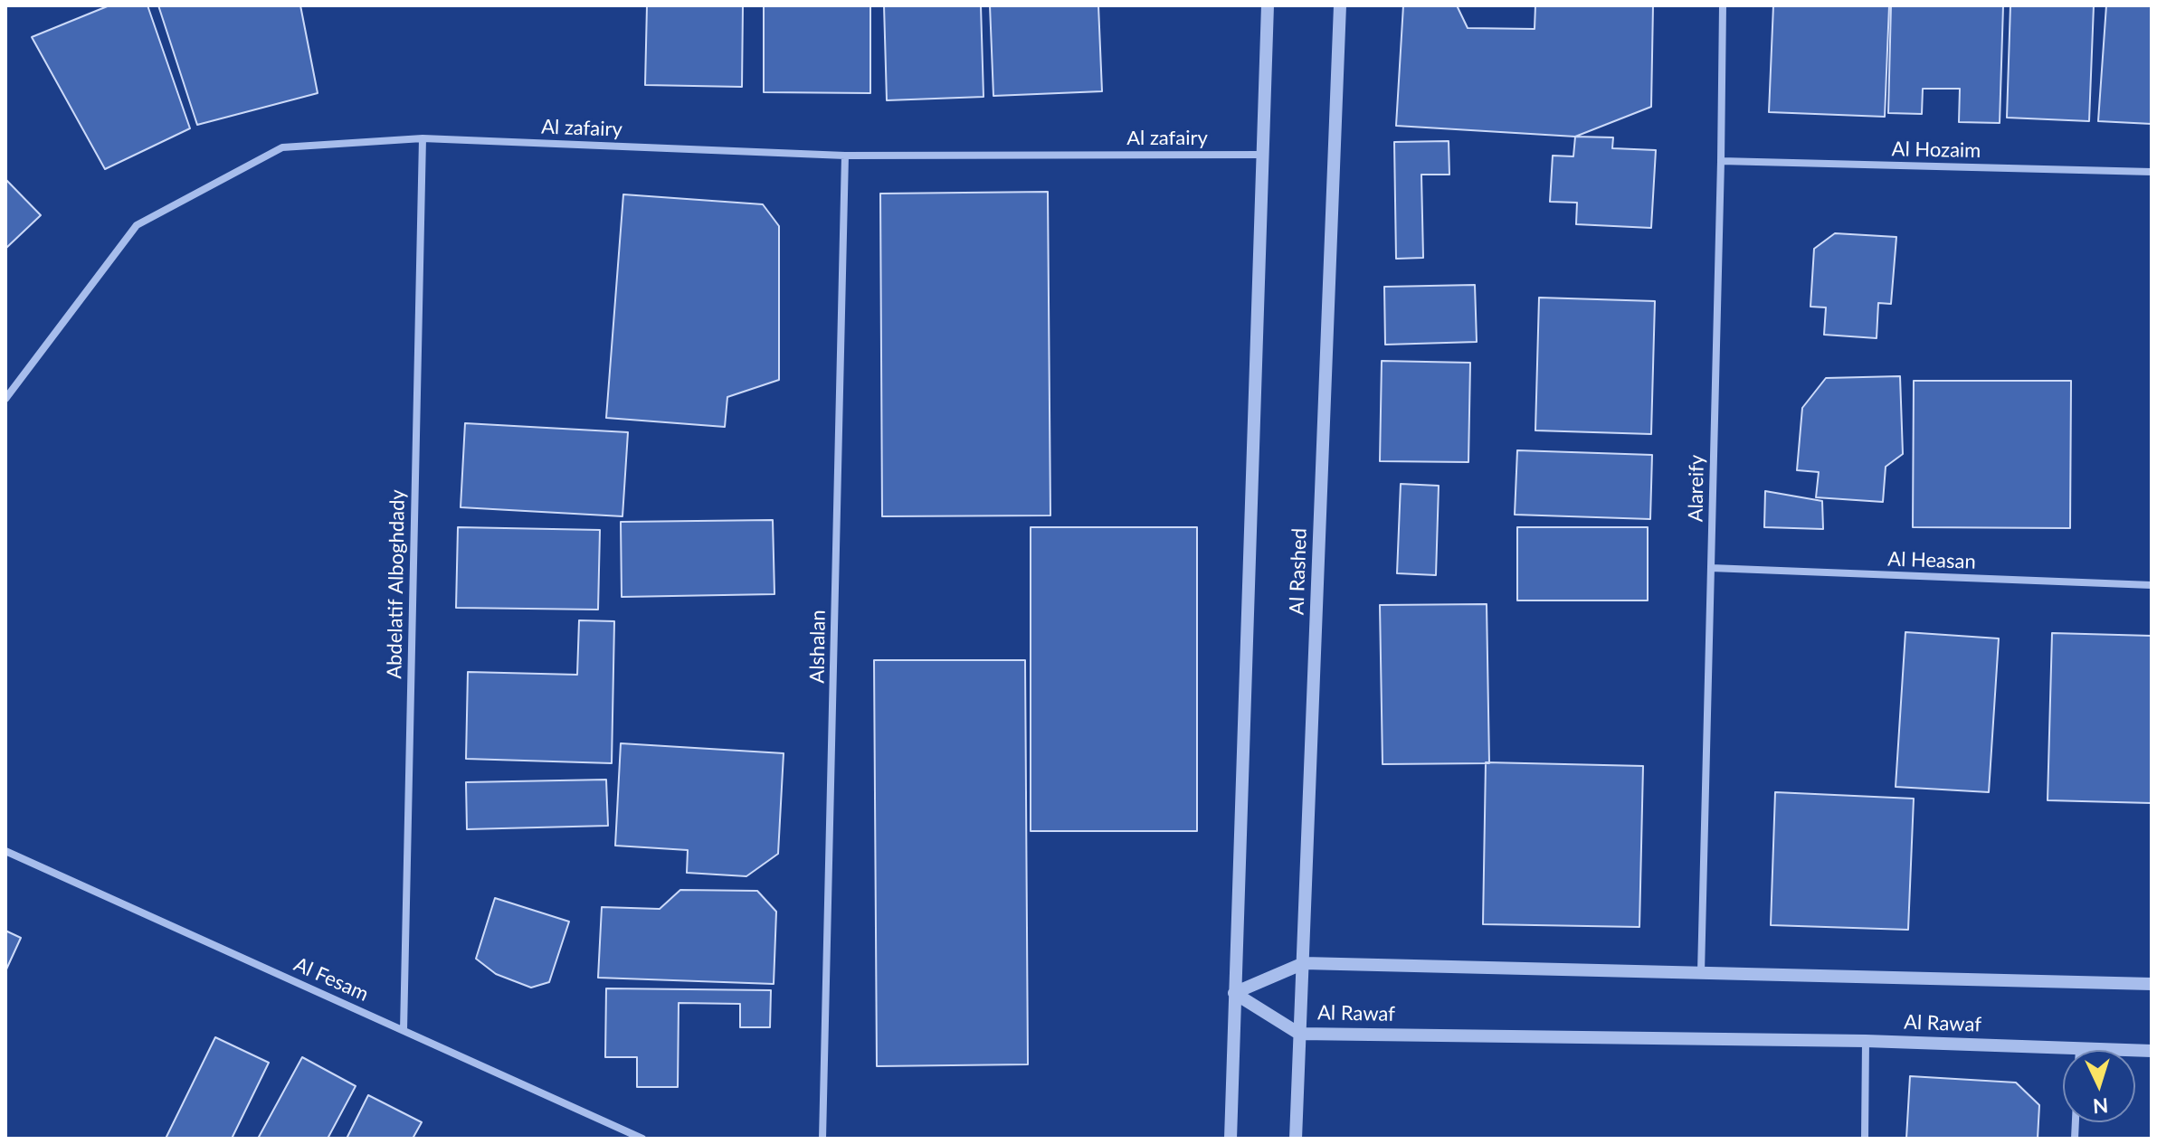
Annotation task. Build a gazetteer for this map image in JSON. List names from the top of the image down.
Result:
{
  "streets": {
    "street": [
      "Al zafairy",
      "Al Hozaim",
      "Alareify",
      "Al Heasan",
      "Al Rashed",
      "Abdelatif Alboghdady",
      "Alshalan",
      "Al Fesam",
      "Al Rawaf"
    ]
  },
  "crossings": [
    ["Al zafairy", "Abdelatif Alboghdady"],
    ["Al zafairy", "Alshalan"],
    ["Al Hozaim", "Alareify"],
    ["Alareify", "Al Heasan"],
    ["Al Rashed", "Al Rawaf"],
    ["Abdelatif Alboghdady", "Al Fesam"]
  ],
  "north": "bottom"
}
